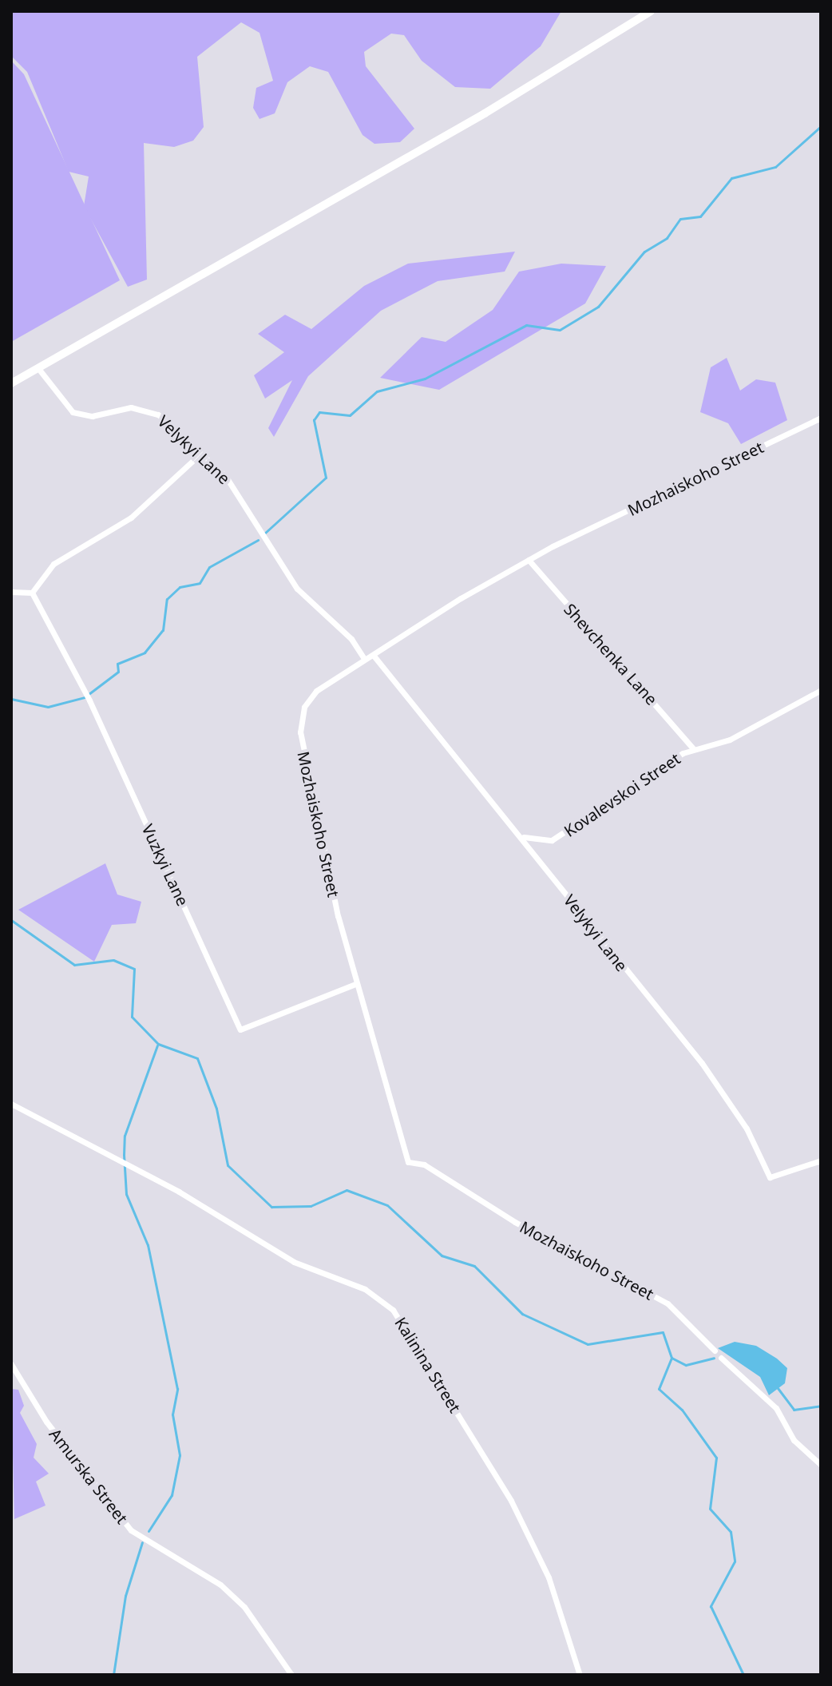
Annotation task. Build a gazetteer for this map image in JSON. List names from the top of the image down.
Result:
{
  "streets": {
    "street": [
      "Velykyi Lane",
      "Mozhaiskoho Street",
      "Shevchenka Lane",
      "Kovalevskoi Street",
      "Vuzkyi Lane",
      "Kalinina Street",
      "Amurska Street"
    ]
  },
  "crossings": [
    ["Velykyi Lane", "Mozhaiskoho Street"],
    ["Velykyi Lane", "Kovalevskoi Street"],
    ["Mozhaiskoho Street", "Shevchenka Lane"],
    ["Mozhaiskoho Street", "Vuzkyi Lane"],
    ["Shevchenka Lane", "Kovalevskoi Street"]
  ]
}
